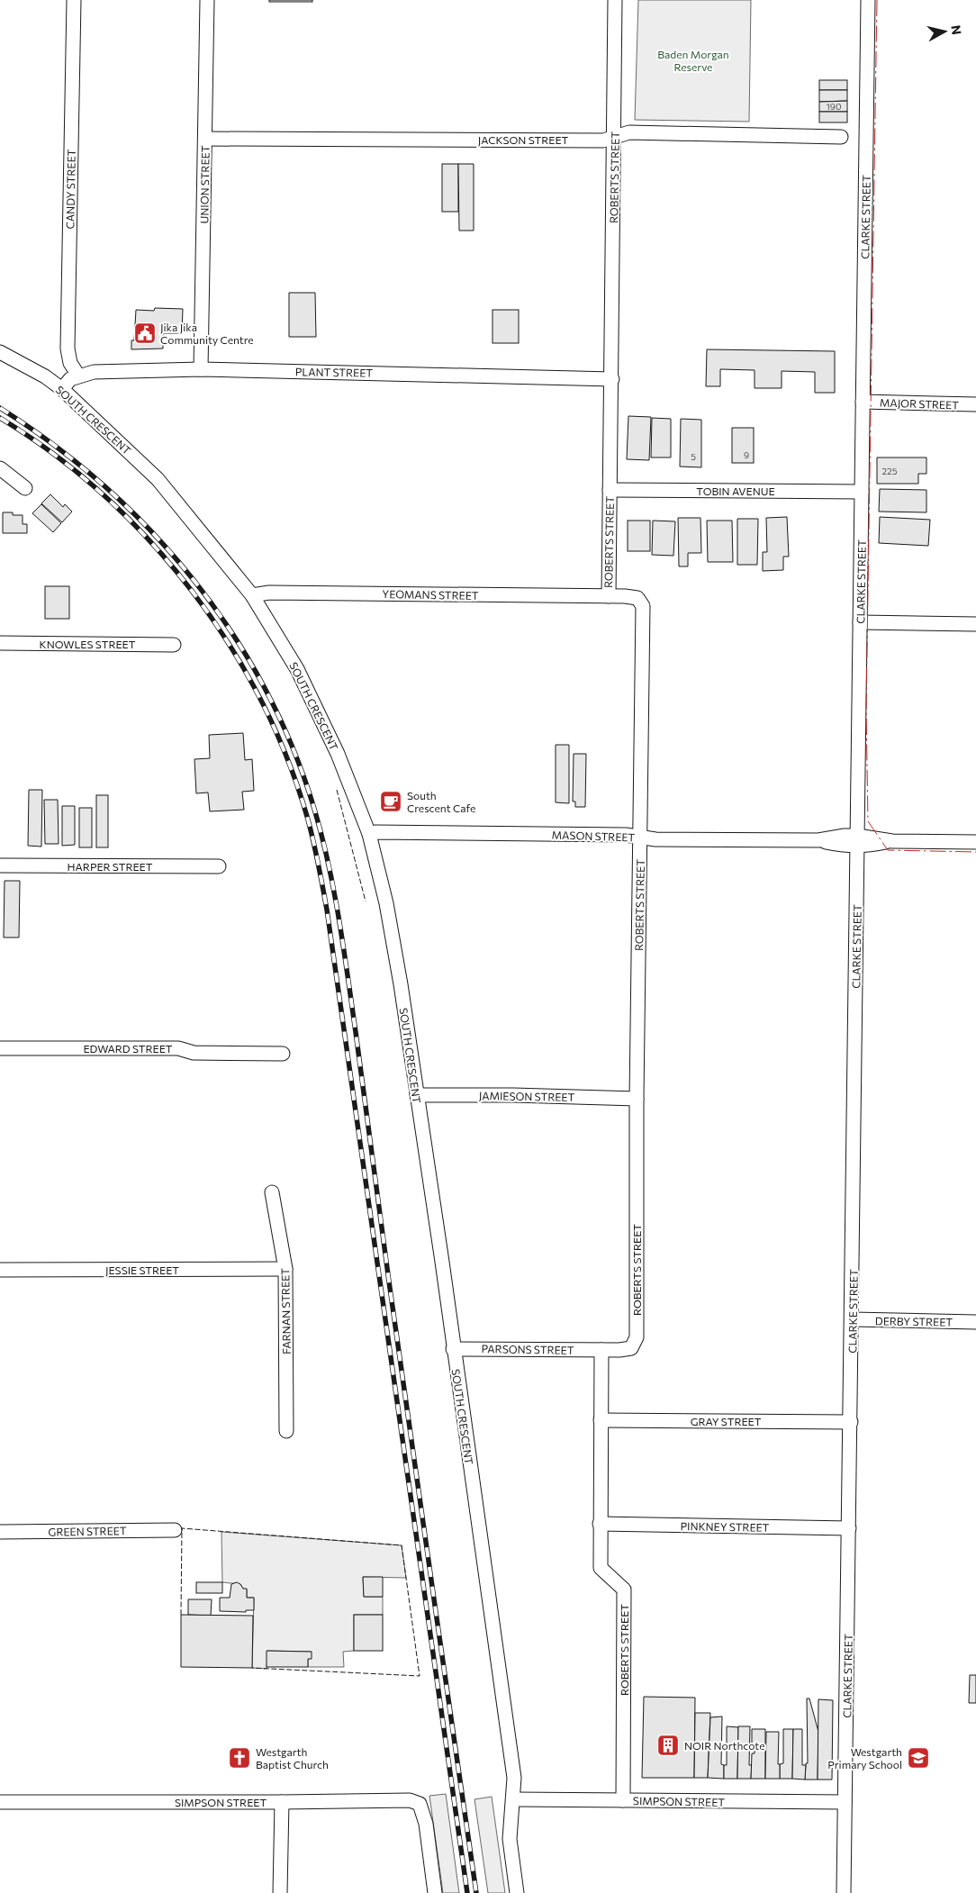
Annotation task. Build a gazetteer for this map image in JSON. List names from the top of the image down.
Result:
{
  "streets": {
    "street": [
      "JACKSON STREET",
      "ROBERTS STREET",
      "UNION STREET",
      "CANDY STREET",
      "CLARKE STREET",
      "PLANT STREET",
      "MAJOR STREET",
      "SOUTH CRESCENT",
      "TOBIN AVENUE",
      "YEOMANS STREET",
      "KNOWLES STREET",
      "MASON STREET",
      "HARPER STREET",
      "EDWARD STREET",
      "JAMIESON STREET",
      "JESSIE STREET",
      "FARNAN STREET",
      "DERBY STREET",
      "PARSONS STREET",
      "GRAY STREET",
      "PINKNEY STREET",
      "GREEN STREET",
      "SIMPSON STREET"
    ]
  },
  "crossings": [
    ["JACKSON STREET", "ROBERTS STREET"],
    ["JACKSON STREET", "UNION STREET"],
    ["ROBERTS STREET", "PLANT STREET"],
    ["ROBERTS STREET", "TOBIN AVENUE"],
    ["ROBERTS STREET", "YEOMANS STREET"],
    ["ROBERTS STREET", "MASON STREET"],
    ["ROBERTS STREET", "JAMIESON STREET"],
    ["ROBERTS STREET", "PARSONS STREET"],
    ["ROBERTS STREET", "GRAY STREET"],
    ["ROBERTS STREET", "PINKNEY STREET"],
    ["ROBERTS STREET", "SIMPSON STREET"],
    ["UNION STREET", "PLANT STREET"],
    ["CANDY STREET", "PLANT STREET"],
    ["CLARKE STREET", "MAJOR STREET"],
    ["CLARKE STREET", "TOBIN AVENUE"],
    ["CLARKE STREET", "MASON STREET"],
    ["CLARKE STREET", "DERBY STREET"],
    ["CLARKE STREET", "GRAY STREET"],
    ["CLARKE STREET", "PINKNEY STREET"],
    ["CLARKE STREET", "SIMPSON STREET"],
    ["SOUTH CRESCENT", "YEOMANS STREET"],
    ["SOUTH CRESCENT", "MASON STREET"],
    ["SOUTH CRESCENT", "JAMIESON STREET"],
    ["SOUTH CRESCENT", "PARSONS STREET"],
    ["SOUTH CRESCENT", "SIMPSON STREET"],
    ["JESSIE STREET", "FARNAN STREET"]
  ],
  "parks": ["Baden Morgan Reserve"],
  "places": {
    "public building": ["Jika Jika Community Centre"],
    "cafe": ["South Crescent Cafe"],
    "building": ["NOIR Northcote"],
    "church": ["Westgarth Baptist Church"],
    "school or university": ["Westgarth Primary School"]
  },
  "house_numbers": [
    "190",
    "9",
    "5",
    "225"
  ],
  "north": "right"
}
